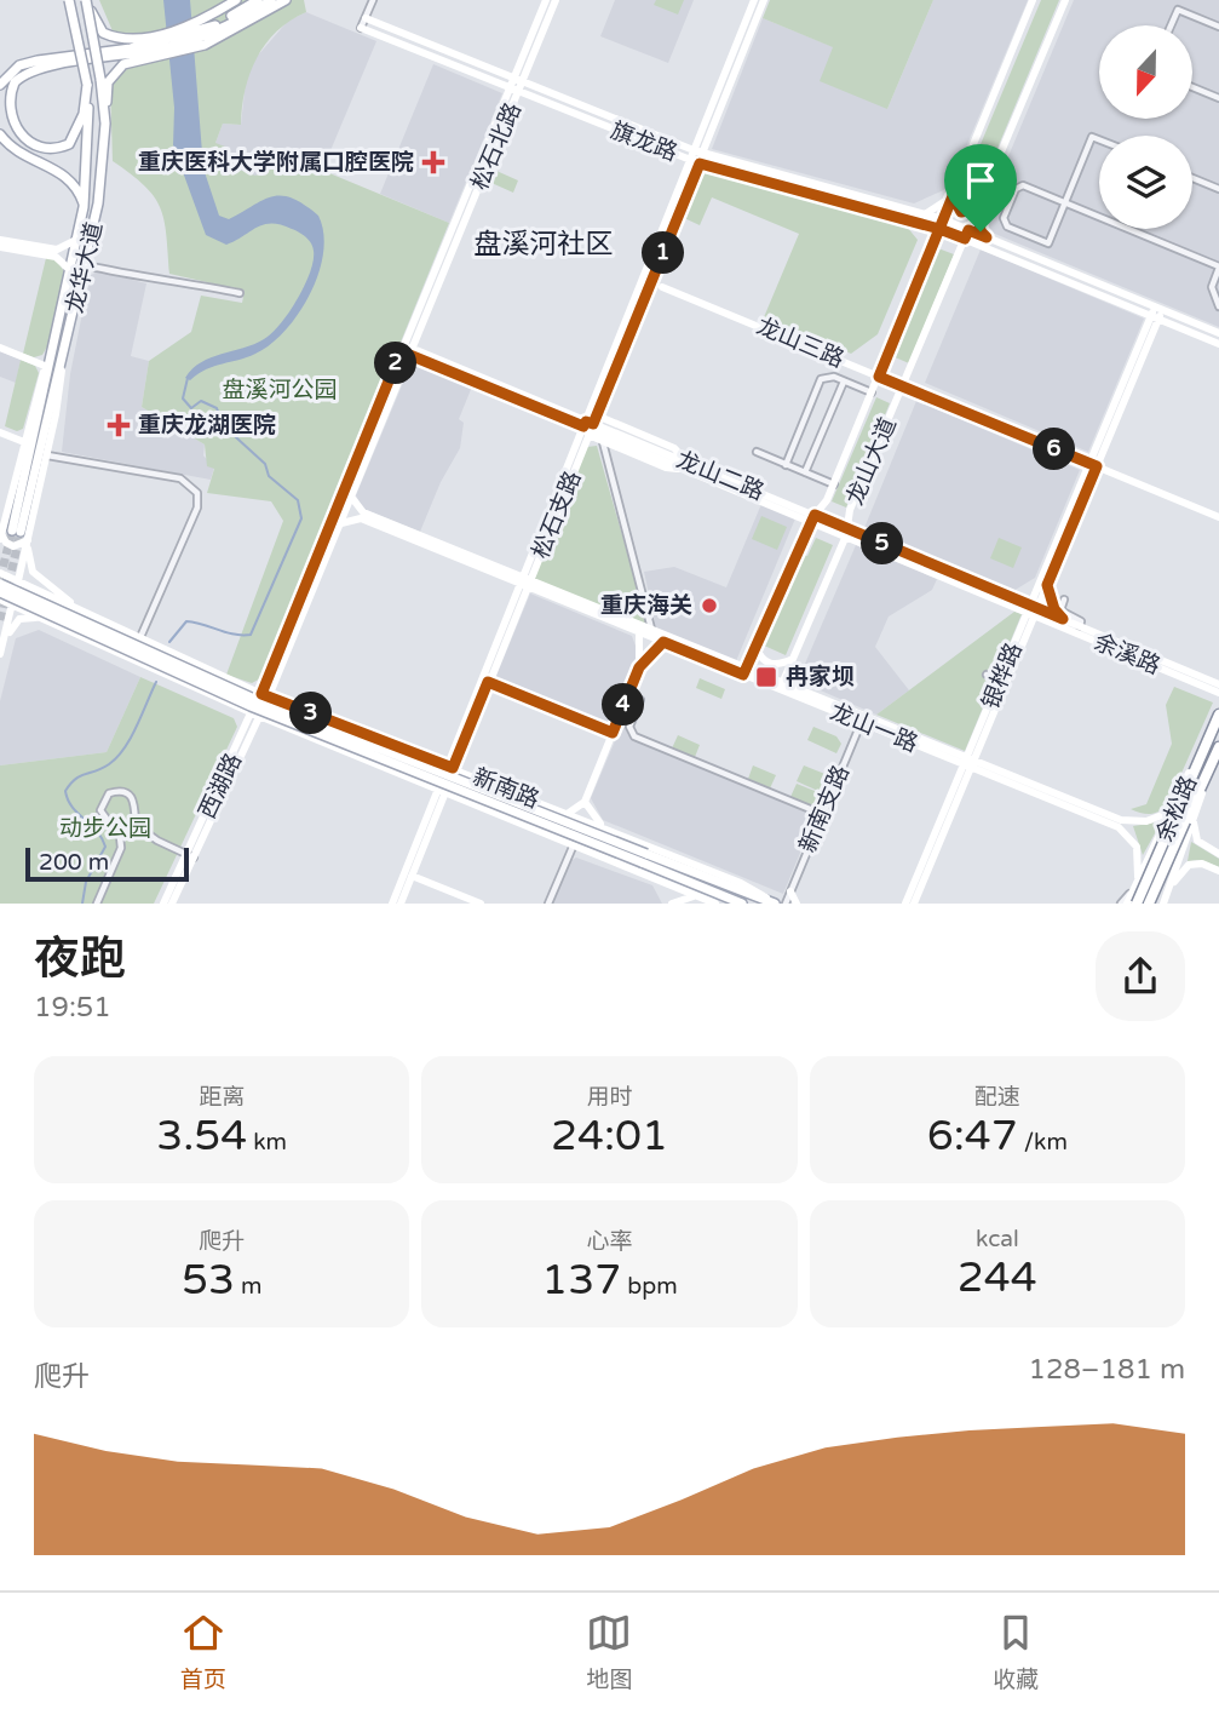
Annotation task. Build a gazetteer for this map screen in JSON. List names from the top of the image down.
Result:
{
  "streets": {
    "highway": ["余松路"],
    "main road": [
      "旗龙路",
      "松石北路",
      "龙华大道",
      "龙山三路",
      "龙山大道",
      "龙山二路",
      "松石支路",
      "余溪路",
      "银桦路",
      "龙山一路",
      "西湖路",
      "新南路"
    ],
    "street": ["新南支路"]
  },
  "crossings": [
    ["旗龙路", "松石北路"],
    ["旗龙路", "龙山大道"],
    ["旗龙路", "松石支路"],
    ["旗龙路", "银桦路"],
    ["松石北路", "龙山二路"],
    ["松石北路", "龙山一路"],
    ["松石北路", "西湖路"],
    ["松石北路", "新南路"],
    ["龙山三路", "龙山大道"],
    ["龙山三路", "银桦路"],
    ["龙山大道", "龙山二路"],
    ["龙山大道", "龙山一路"],
    ["龙山二路", "松石支路"],
    ["龙山二路", "余溪路"],
    ["龙山二路", "银桦路"],
    ["松石支路", "龙山一路"],
    ["松石支路", "新南路"],
    ["余溪路", "银桦路"],
    ["银桦路", "龙山一路"],
    ["龙山一路", "新南支路"],
    ["龙山一路", "余松路"],
    ["西湖路", "新南路"]
  ],
  "districts": ["盘溪河社区"],
  "parks": ["盘溪河公园", "动步公园"],
  "places": {
    "health": ["重庆医科大学附属口腔医院", "重庆龙湖医院"],
    "other": ["重庆海关"],
    "transit": ["冉家坝"]
  },
  "scale_bar": "200 m",
  "north": "bottom",
  "page": {
    "pins": [
      "1",
      "2",
      "6",
      "5",
      "4",
      "3"
    ],
    "scale": "200 m",
    "heading": ["夜跑", "19:51"],
    "stats": [
      ["距离", "3.54 km"],
      ["用时", "24:01"],
      ["配速", "6:47 /km"],
      ["爬升", "53 m"],
      ["心率", "137 bpm"],
      ["kcal", "244"]
    ],
    "chart": ["爬升", "128–181 m"],
    "tabs": ["首页", "地图", "收藏"]
  }
}
